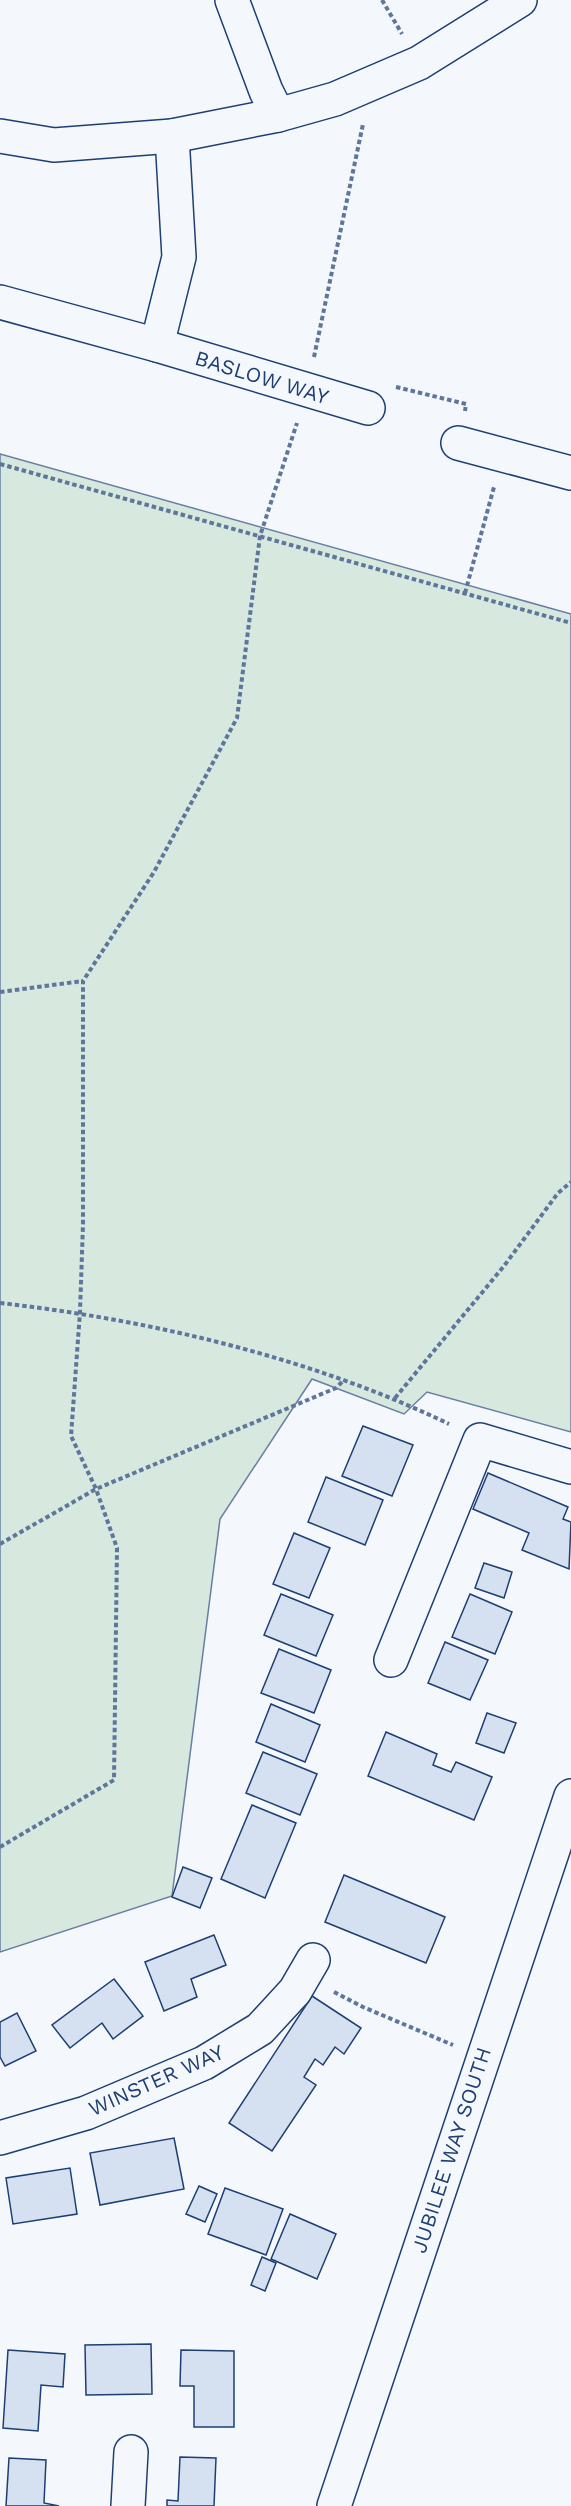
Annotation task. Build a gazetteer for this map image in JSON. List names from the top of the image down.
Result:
{
  "streets": {
    "street": ["BASLOW WAY", "WINSTER WAY", "JUBILEE WAY SOUTH"]
  }
}
